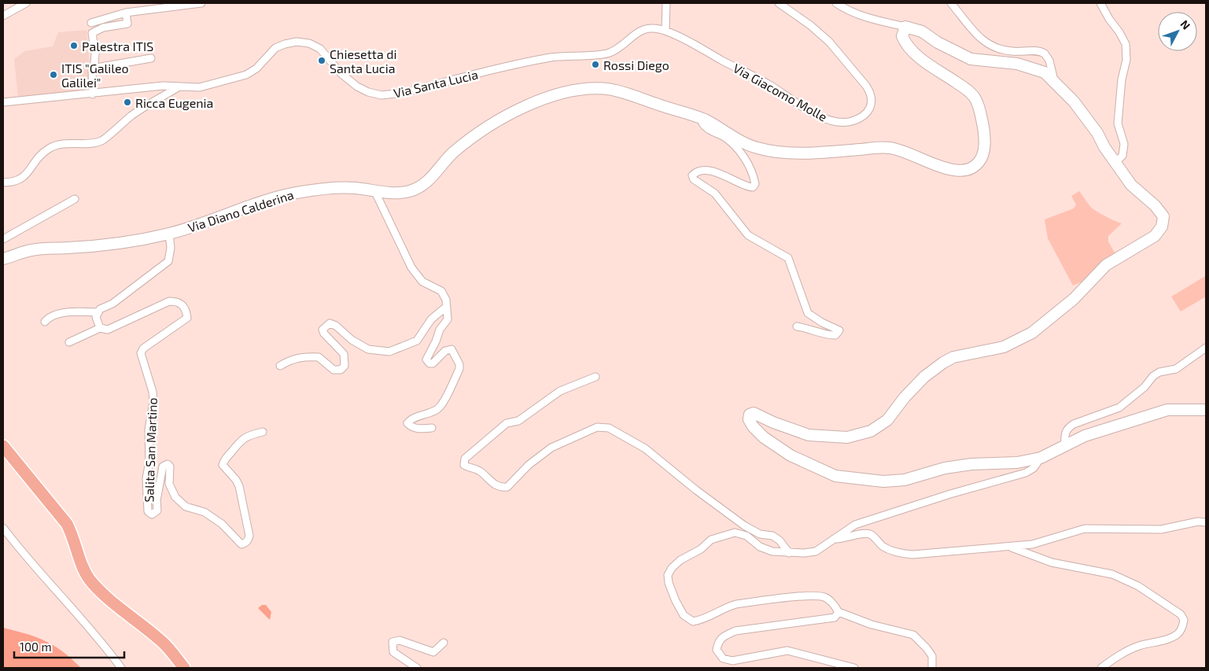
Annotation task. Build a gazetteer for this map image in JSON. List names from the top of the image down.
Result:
{
  "streets": {
    "main road": ["Via Diano Calderina"],
    "street": ["Via Santa Lucia", "Via Giacomo Molle", "Salita San Martino"]
  },
  "crossings": [
    ["Via Santa Lucia", "Via Giacomo Molle"]
  ],
  "places": [
    "Palestra ITIS",
    "Chiesetta di Santa Lucia",
    "Rossi Diego",
    "ITIS \"Galileo Galilei\"",
    "Ricca Eugenia"
  ],
  "scale_bar": "100 m",
  "north": "top right"
}
